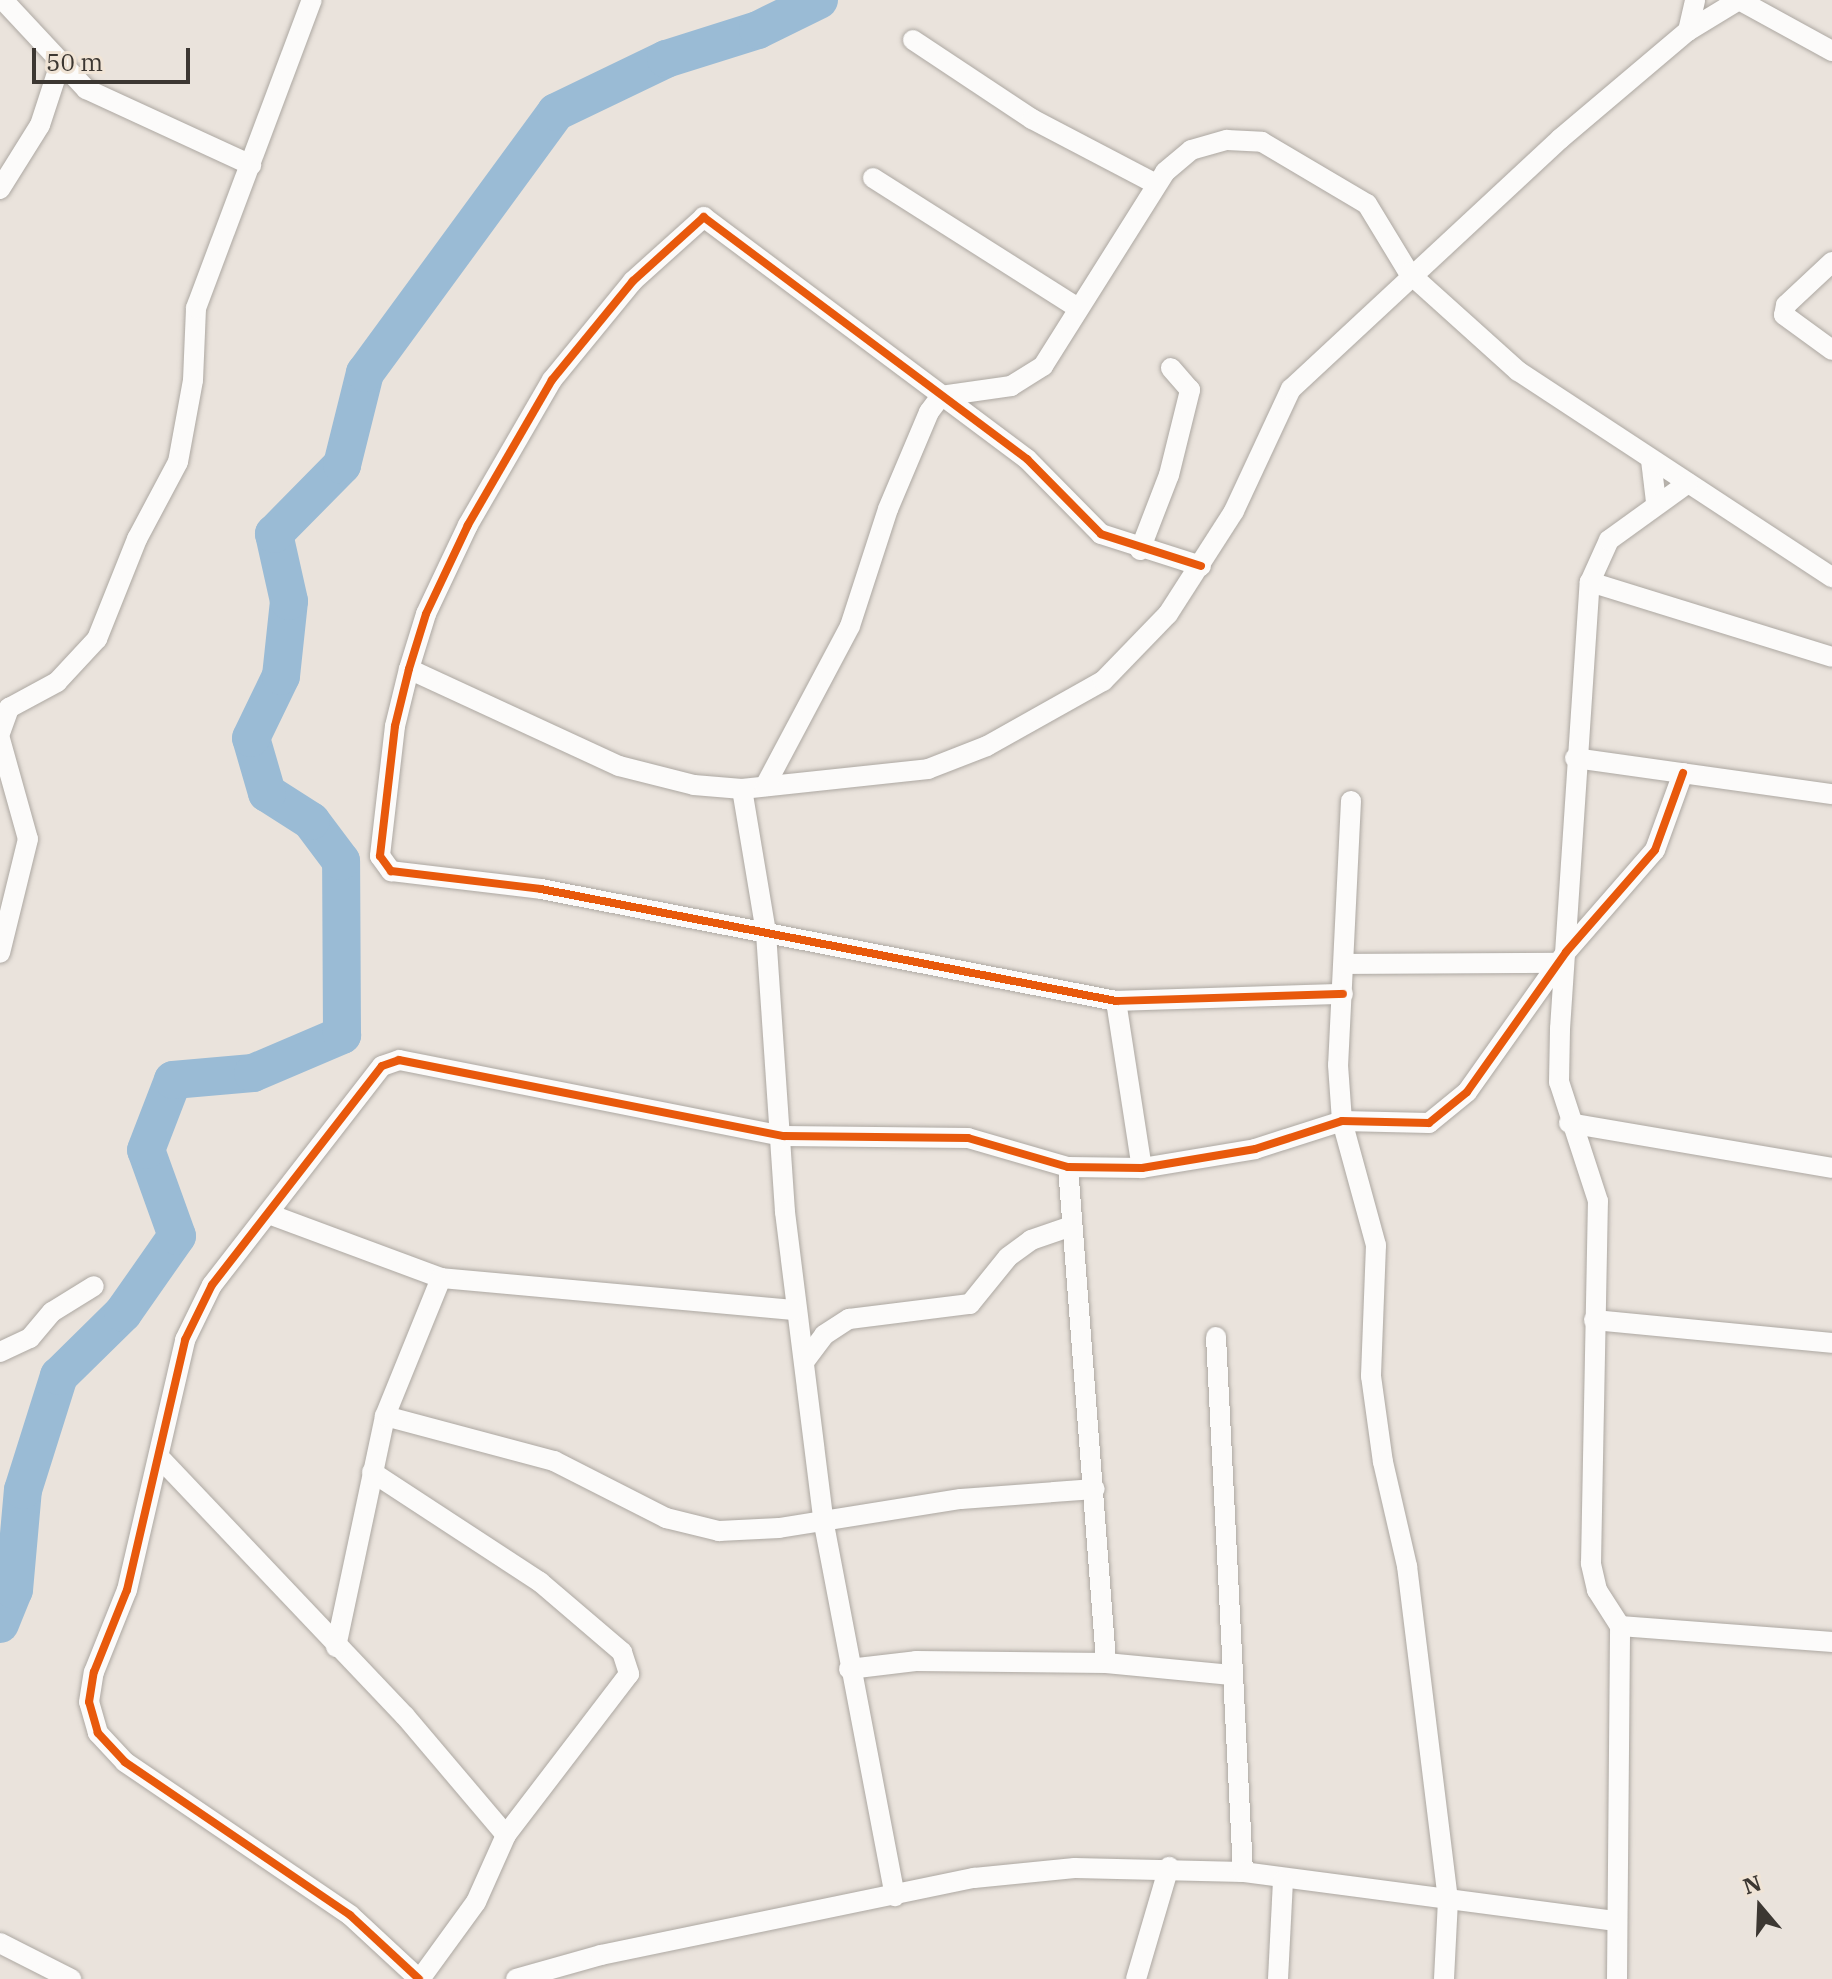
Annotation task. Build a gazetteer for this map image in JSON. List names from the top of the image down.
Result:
{
  "scale_bar": "50 m",
  "north": "top"
}
